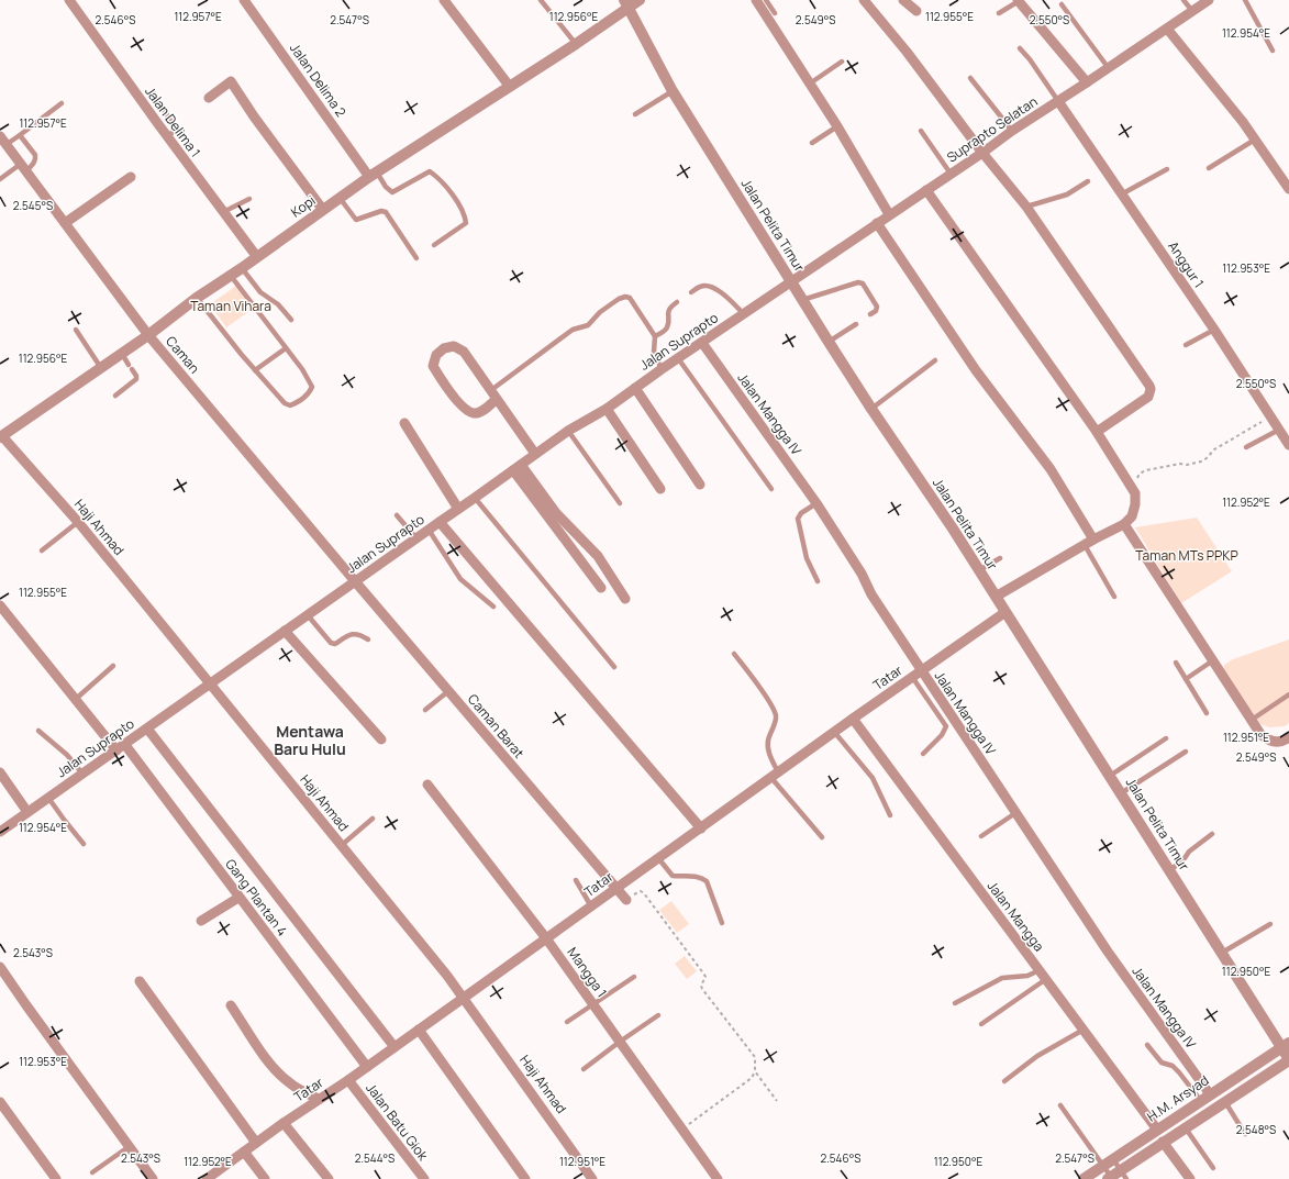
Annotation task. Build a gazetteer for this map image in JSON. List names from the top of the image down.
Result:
{
  "streets": {
    "street": [
      "Jalan Delima 2",
      "Jalan Delima 1",
      "Suprapto Selatan",
      "Kopi",
      "Jalan Pelita Timur",
      "Anggur 1",
      "Jalan Suprapto",
      "Caman",
      "Jalan Mangga IV",
      "Haji Ahmad",
      "Tatar",
      "Caman Barat",
      "Gang Plantan 4",
      "Jalan Mangga",
      "Mangga 1",
      "H.M. Arsyad",
      "Jalan Batu Giok"
    ]
  },
  "crossings": [
    ["Jalan Delima 2", "Kopi"],
    ["Jalan Delima 1", "Kopi"],
    ["Suprapto Selatan", "Jalan Pelita Timur"],
    ["Suprapto Selatan", "Anggur 1"],
    ["Suprapto Selatan", "Jalan Suprapto"],
    ["Kopi", "Jalan Pelita Timur"],
    ["Kopi", "Caman"],
    ["Kopi", "Haji Ahmad"],
    ["Jalan Pelita Timur", "Jalan Suprapto"],
    ["Jalan Pelita Timur", "Tatar"],
    ["Jalan Pelita Timur", "H.M. Arsyad"],
    ["Jalan Suprapto", "Caman"],
    ["Jalan Suprapto", "Jalan Mangga IV"],
    ["Jalan Suprapto", "Haji Ahmad"],
    ["Jalan Suprapto", "Caman Barat"],
    ["Jalan Suprapto", "Gang Plantan 4"],
    ["Caman", "Caman Barat"],
    ["Jalan Mangga IV", "Tatar"],
    ["Jalan Mangga IV", "H.M. Arsyad"],
    ["Haji Ahmad", "Tatar"],
    ["Tatar", "Caman Barat"],
    ["Tatar", "Gang Plantan 4"],
    ["Tatar", "Jalan Mangga"],
    ["Tatar", "Mangga 1"],
    ["Tatar", "Jalan Batu Giok"],
    ["Jalan Mangga", "H.M. Arsyad"]
  ],
  "districts": ["Mentawa Baru Hulu"],
  "parks": ["Taman Vihara", "Taman MTs PPKP"],
  "coordinates": [
    "112.957°E",
    "112.956°E",
    "112.955°E",
    "2.546°S",
    "2.547°S",
    "2.549°S",
    "2.550°S",
    "112.954°E",
    "2.545°S",
    "112.953°E",
    "112.952°E",
    "112.951°E",
    "2.543°S",
    "112.950°E",
    "2.548°S",
    "2.544°S"
  ]
}
